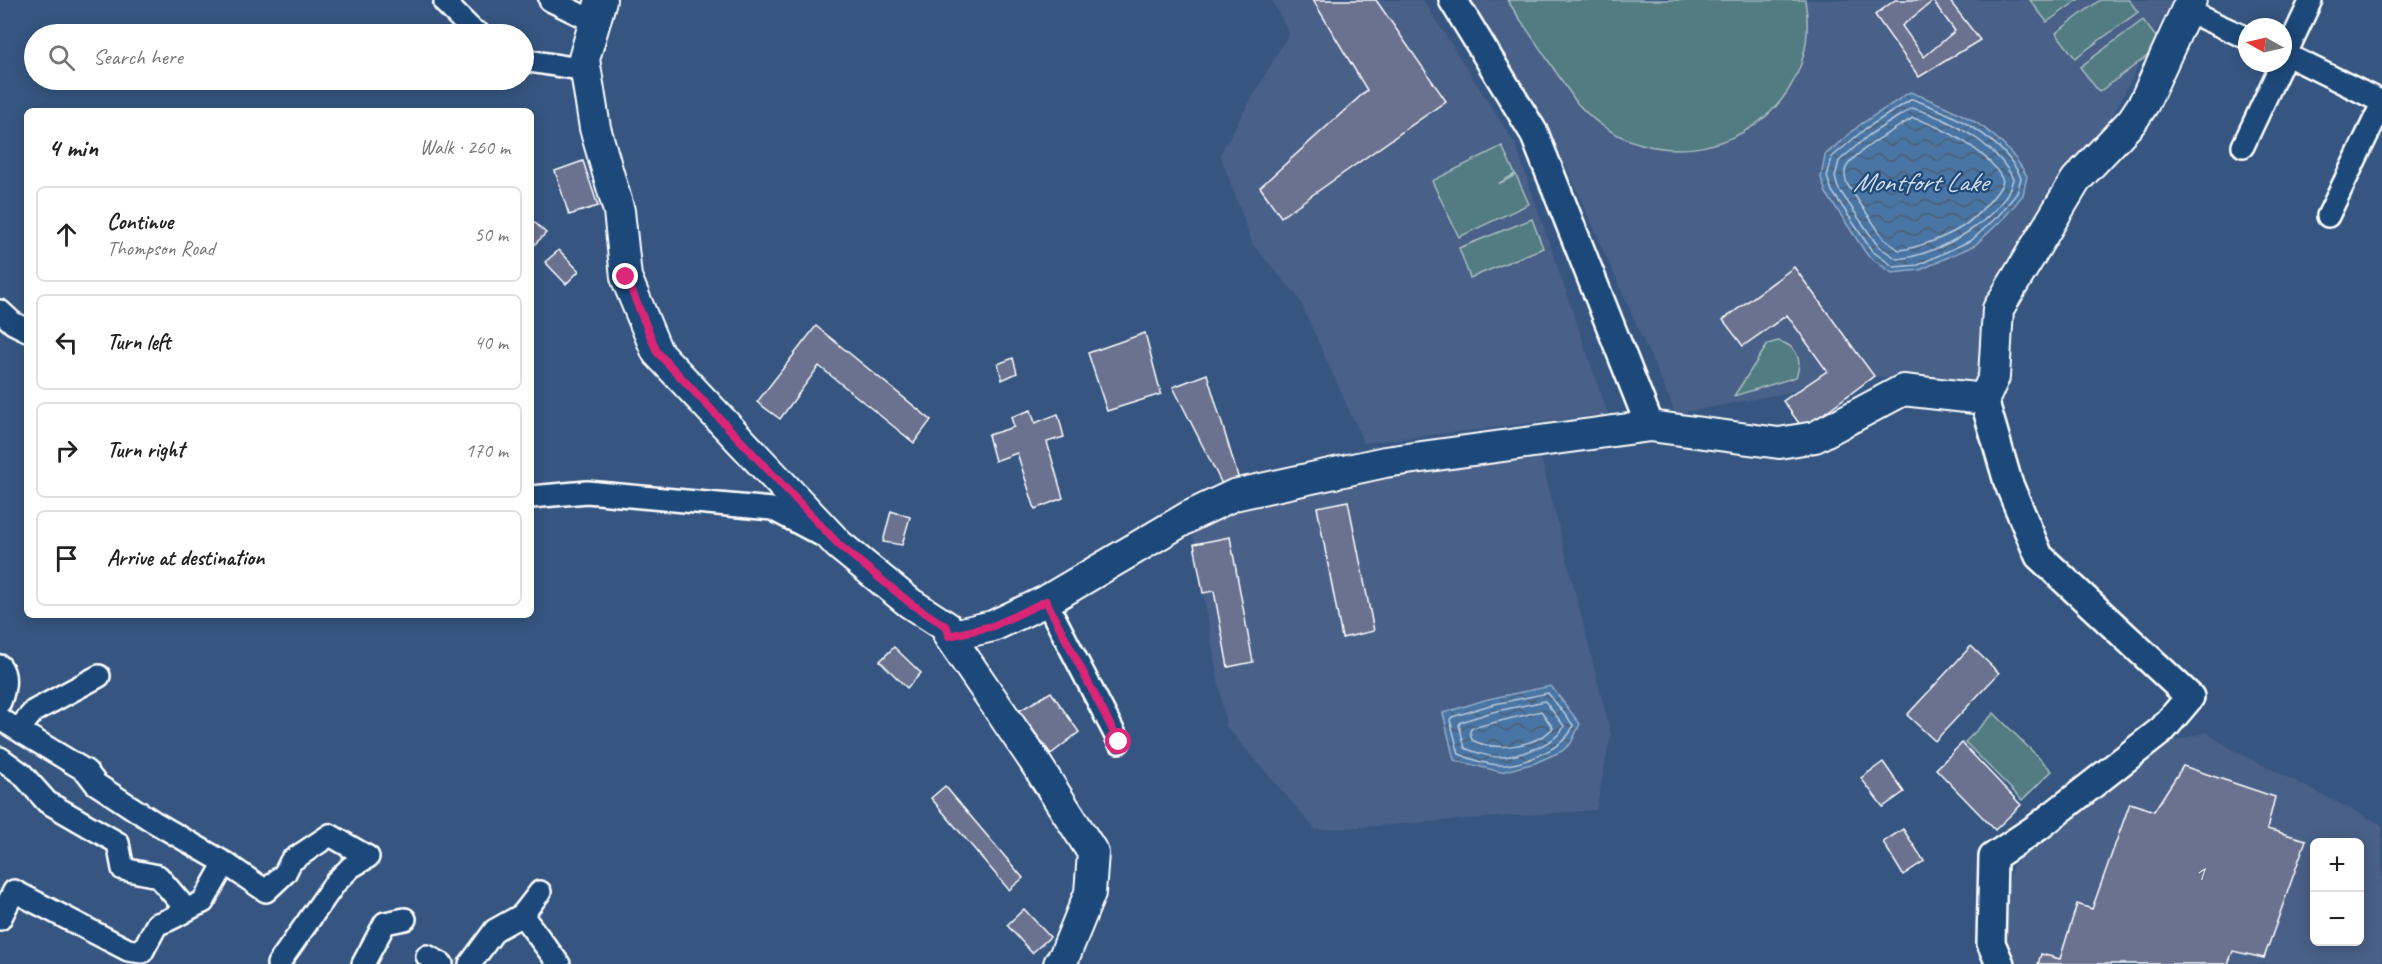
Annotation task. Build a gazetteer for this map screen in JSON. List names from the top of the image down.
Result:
{
  "water": ["Montfort Lake"],
  "house_numbers": ["1"],
  "north": "left",
  "page": {
    "search": "Search here",
    "heading": ["4 min", "Walk · 260 m"],
    "list": [
      ["Continue", "Thompson Road", "50 m"],
      ["Turn left", "40 m"],
      ["Turn right", "170 m"],
      "Arrive at destination"
    ],
    "map_buttons": ["+", "−"]
  }
}
